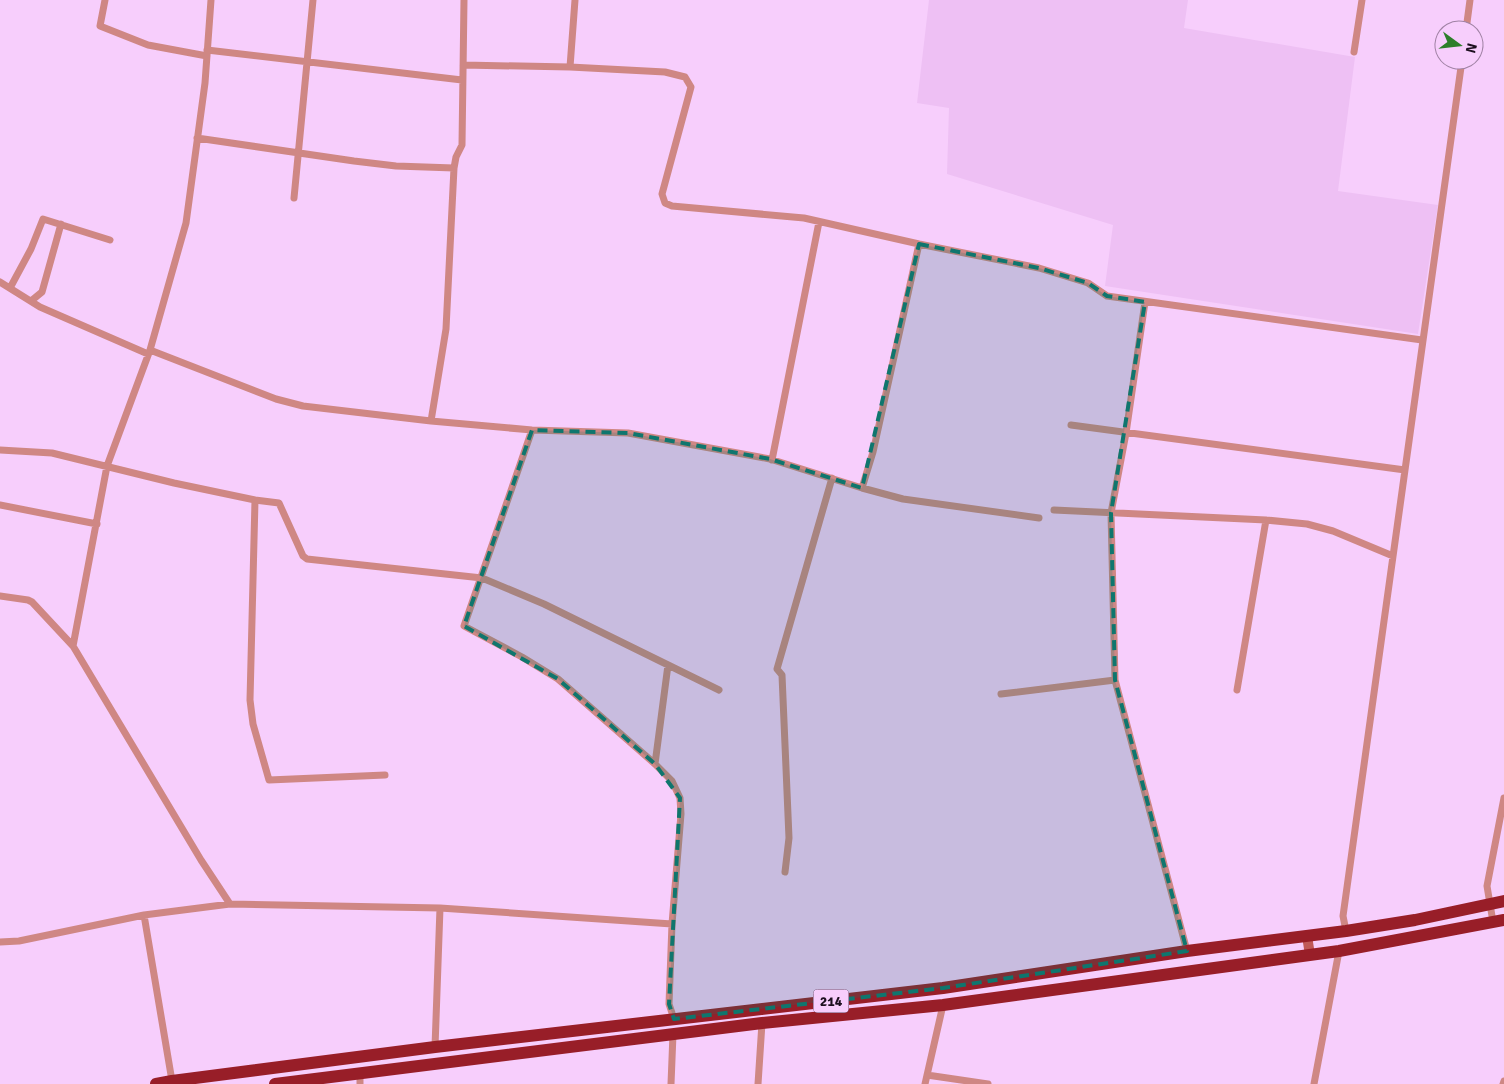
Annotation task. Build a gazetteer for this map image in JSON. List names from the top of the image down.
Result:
{
  "streets": {
    "highway": ["214"]
  },
  "north": "right"
}
